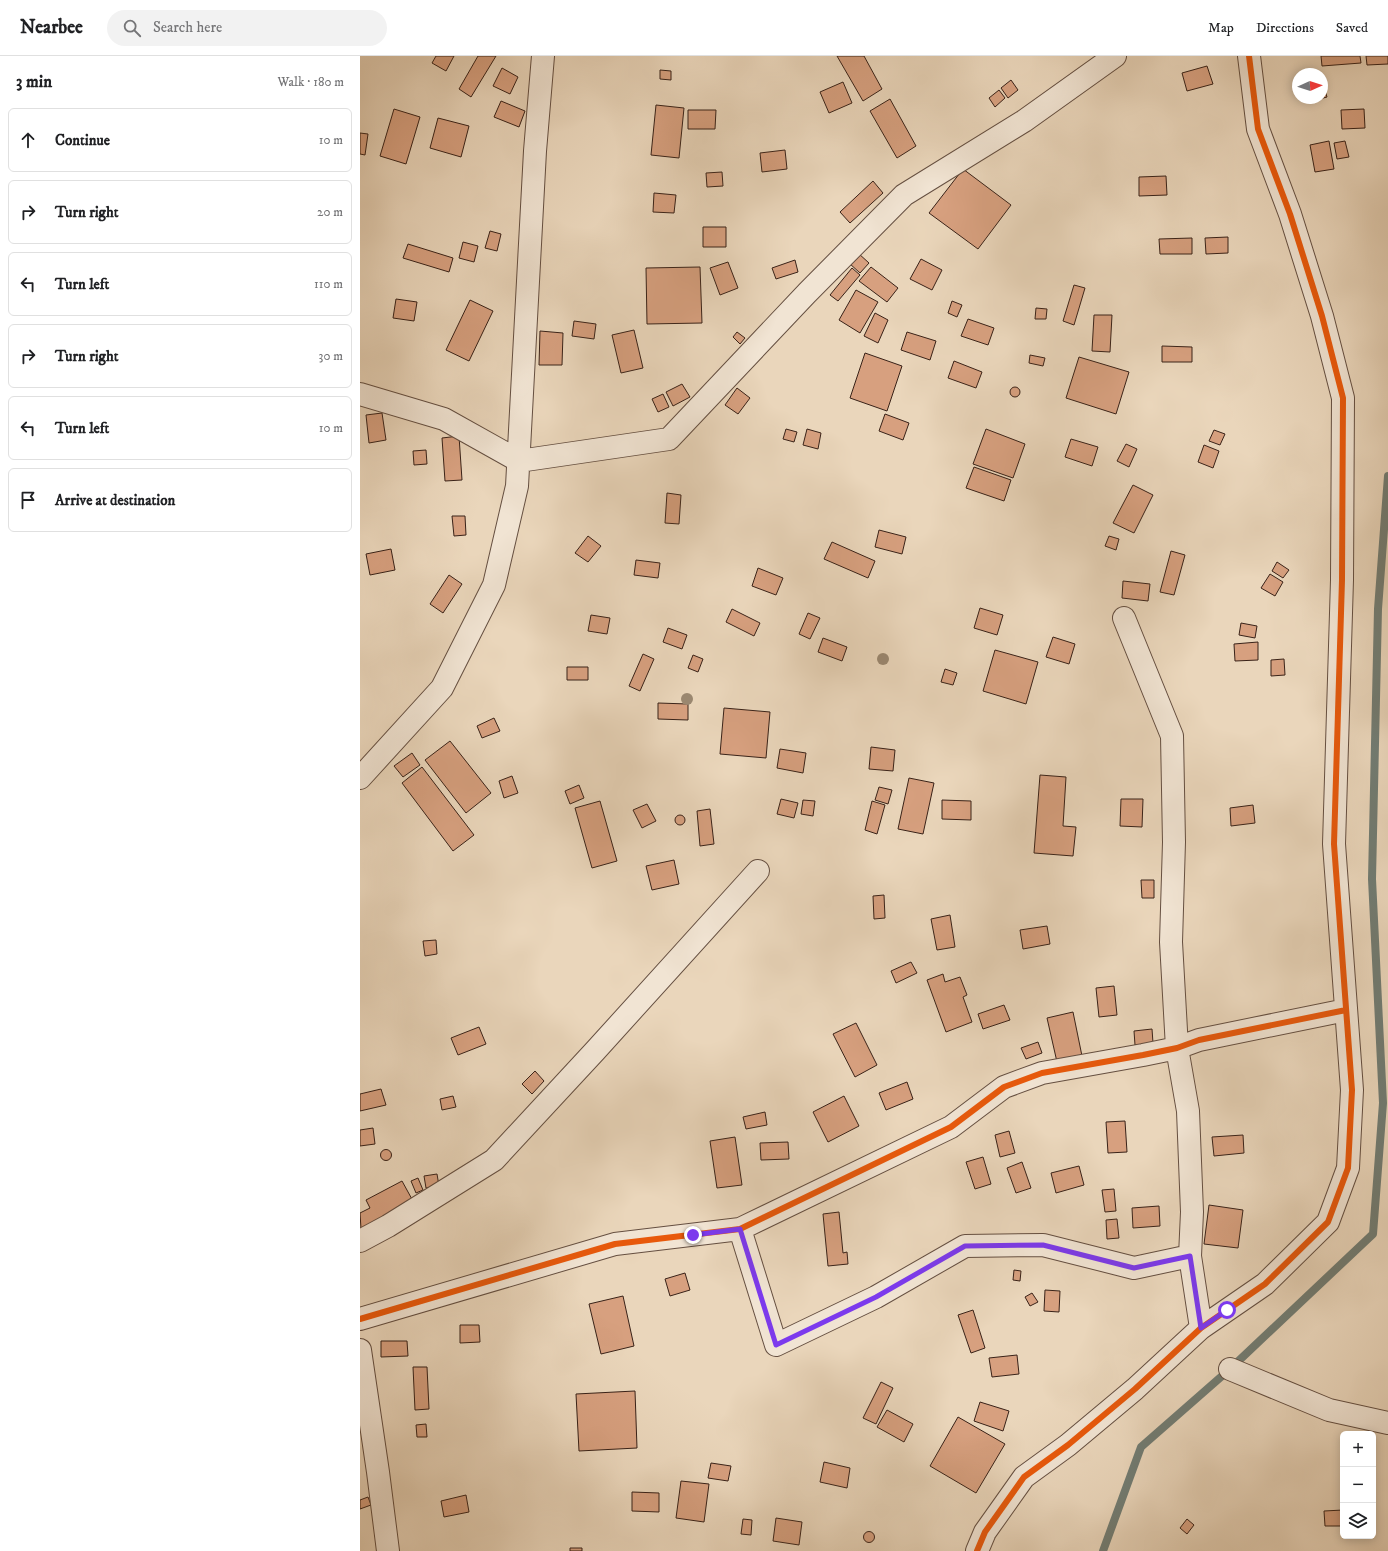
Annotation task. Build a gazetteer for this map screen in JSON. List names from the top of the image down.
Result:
{
  "north": "right",
  "page": {
    "header": "Nearbee",
    "search": "Search here",
    "nav": ["Map", "Directions", "Saved"],
    "heading": ["3 min", "Walk · 180 m"],
    "list": [
      ["Continue", "10 m"],
      ["Turn right", "20 m"],
      ["Turn left", "110 m"],
      ["Turn right", "30 m"],
      ["Turn left", "10 m"],
      "Arrive at destination"
    ],
    "map_buttons": ["+", "−"]
  }
}
